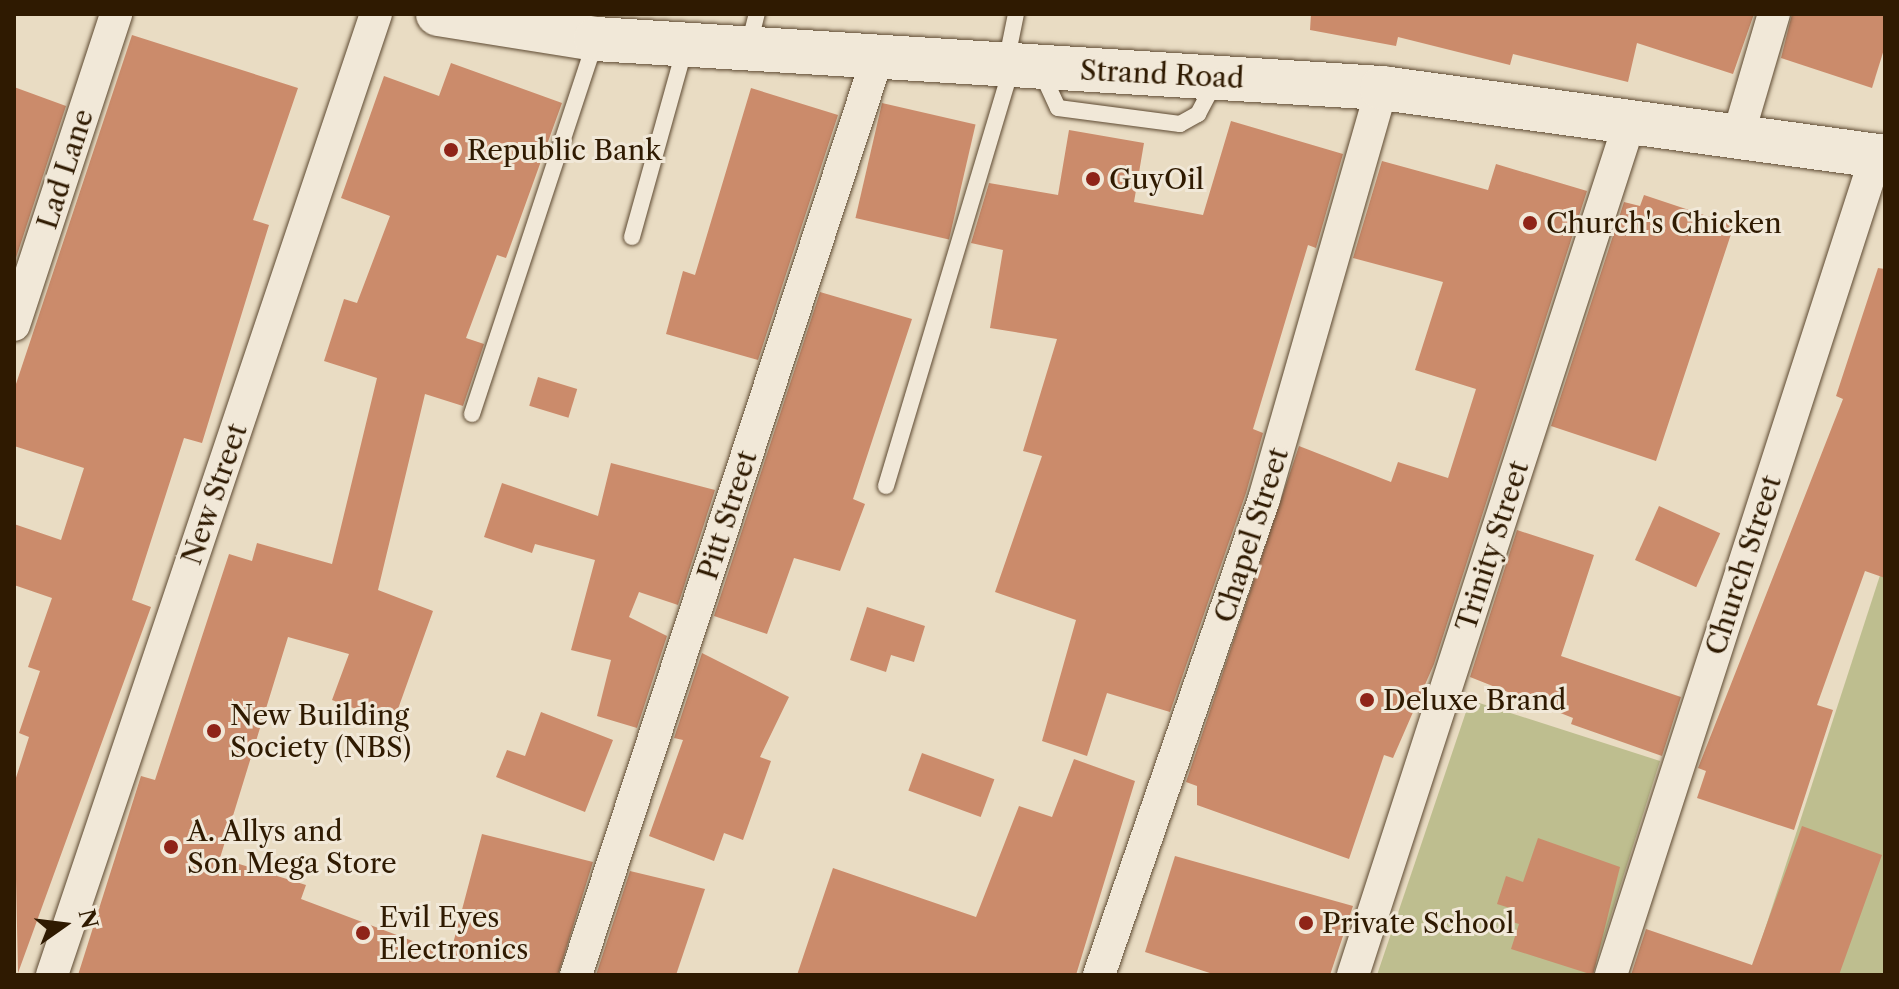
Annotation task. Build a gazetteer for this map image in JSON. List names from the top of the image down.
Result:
{
  "streets": {
    "street": [
      "Strand Road",
      "Lad Lane",
      "New Street",
      "Pitt Street",
      "Chapel Street",
      "Trinity Street",
      "Church Street"
    ]
  },
  "crossings": [
    ["Strand Road", "Pitt Street"],
    ["Strand Road", "Chapel Street"],
    ["Strand Road", "Trinity Street"],
    ["Strand Road", "Church Street"]
  ],
  "places": [
    "Republic Bank",
    "GuyOil",
    "Church's Chicken",
    "Deluxe Brand",
    "New Building Society (NBS)",
    "A. Allys and Son Mega Store",
    "Private School",
    "Evil Eyes Electronics"
  ],
  "north": "right"
}
